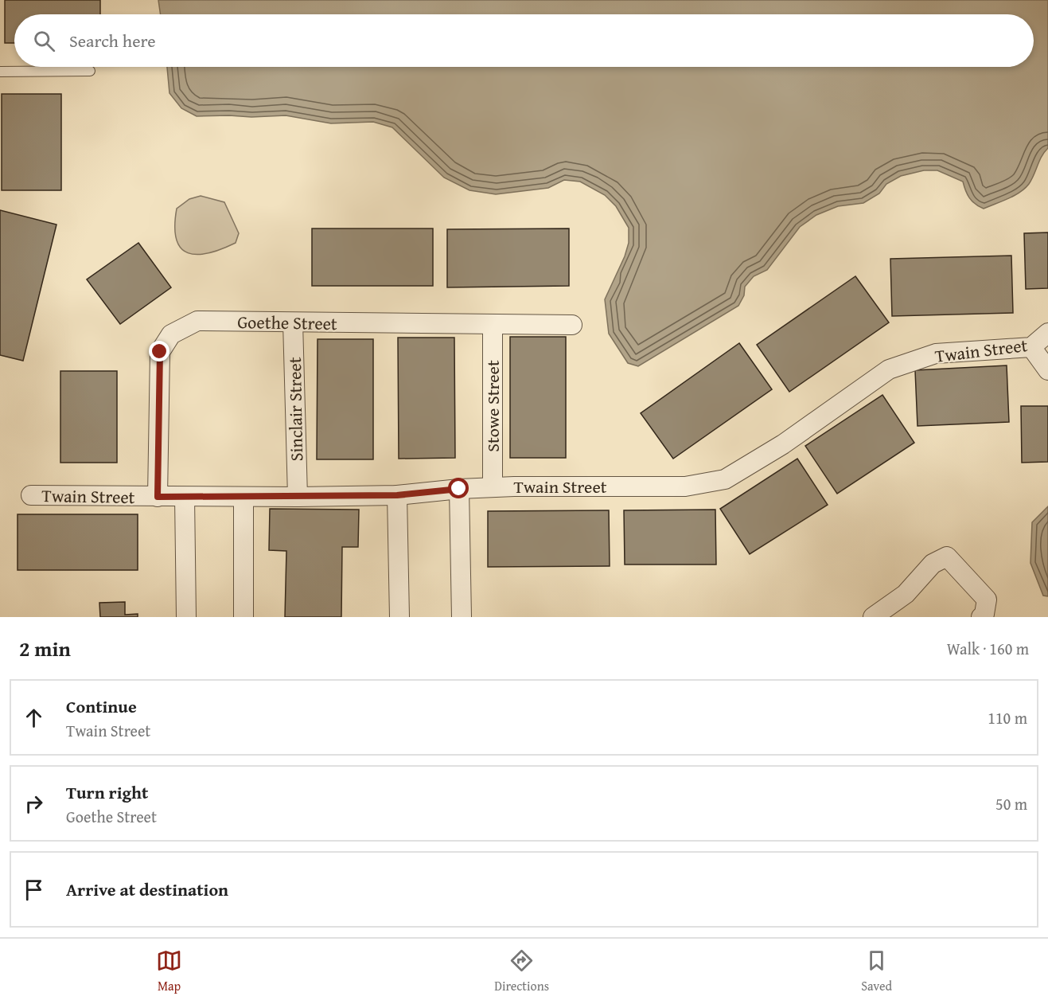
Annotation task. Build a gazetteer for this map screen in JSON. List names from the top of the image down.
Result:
{
  "streets": {
    "street": [
      "Goethe Street",
      "Twain Street",
      "Stowe Street",
      "Sinclair Street"
    ]
  },
  "crossings": [
    ["Goethe Street", "Twain Street"],
    ["Goethe Street", "Stowe Street"],
    ["Goethe Street", "Sinclair Street"],
    ["Twain Street", "Stowe Street"],
    ["Twain Street", "Sinclair Street"]
  ],
  "page": {
    "search": "Search here",
    "heading": ["2 min", "Walk · 160 m"],
    "list": [
      ["Continue", "Twain Street", "110 m"],
      ["Turn right", "Goethe Street", "50 m"],
      "Arrive at destination"
    ],
    "nav": ["Map", "Directions", "Saved"]
  }
}
